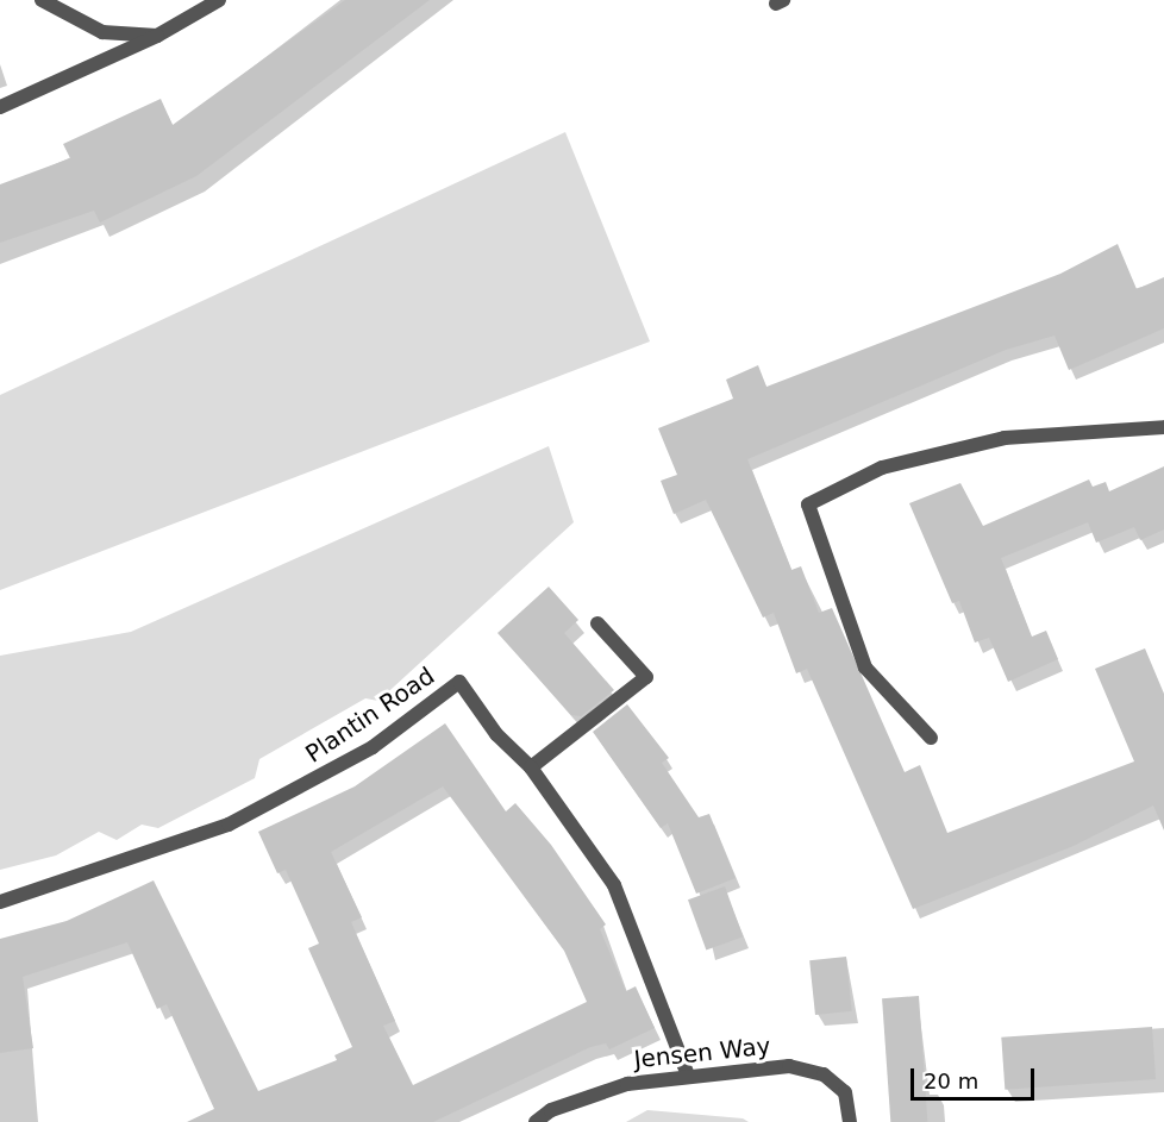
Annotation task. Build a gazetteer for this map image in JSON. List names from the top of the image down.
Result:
{
  "streets": {
    "street": ["Plantin Road", "Jensen Way"]
  },
  "crossings": [
    ["Plantin Road", "Jensen Way"]
  ],
  "scale_bar": "20 m"
}
